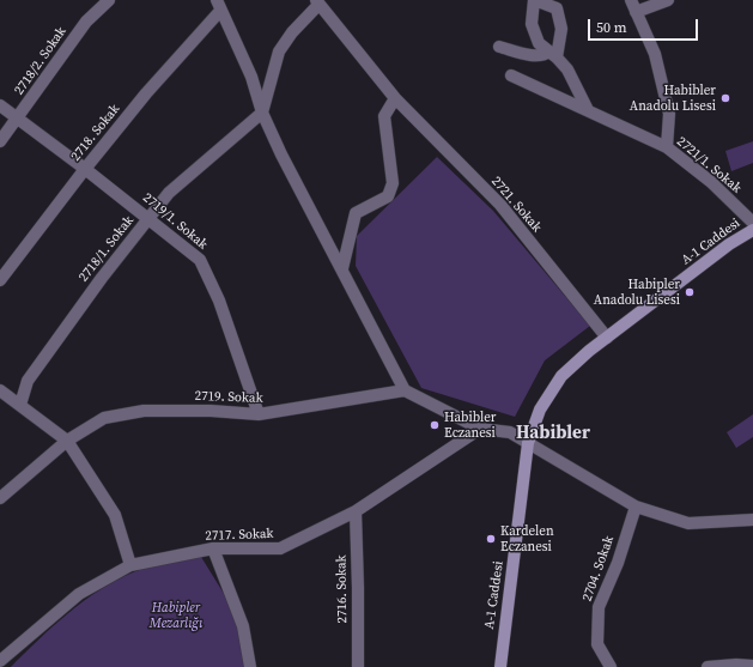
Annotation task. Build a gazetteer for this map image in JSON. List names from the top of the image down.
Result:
{
  "streets": {
    "main road": ["A-1 Caddesi"],
    "street": [
      "2718/2. Sokak",
      "2718. Sokak",
      "2721/1. Sokak",
      "2721. Sokak",
      "2719/1. Sokak",
      "2718/1. Sokak",
      "2719. Sokak",
      "2717. Sokak",
      "2704. Sokak",
      "2716. Sokak"
    ]
  },
  "crossings": [
    ["2718/2. Sokak", "2719/1. Sokak"],
    ["2718. Sokak", "2719/1. Sokak"],
    ["2721. Sokak", "A-1 Caddesi"],
    ["2719/1. Sokak", "2718/1. Sokak"],
    ["2719/1. Sokak", "2719. Sokak"],
    ["2717. Sokak", "2716. Sokak"]
  ],
  "districts": ["Habibler"],
  "parks": ["Habipler Mezarlığı"],
  "places": [
    "Habibler Anadolu Lisesi",
    "Habipler Anadolu Lisesi",
    "Habibler Eczanesi",
    "Kardelen Eczanesi"
  ],
  "scale_bar": "50 m"
}
